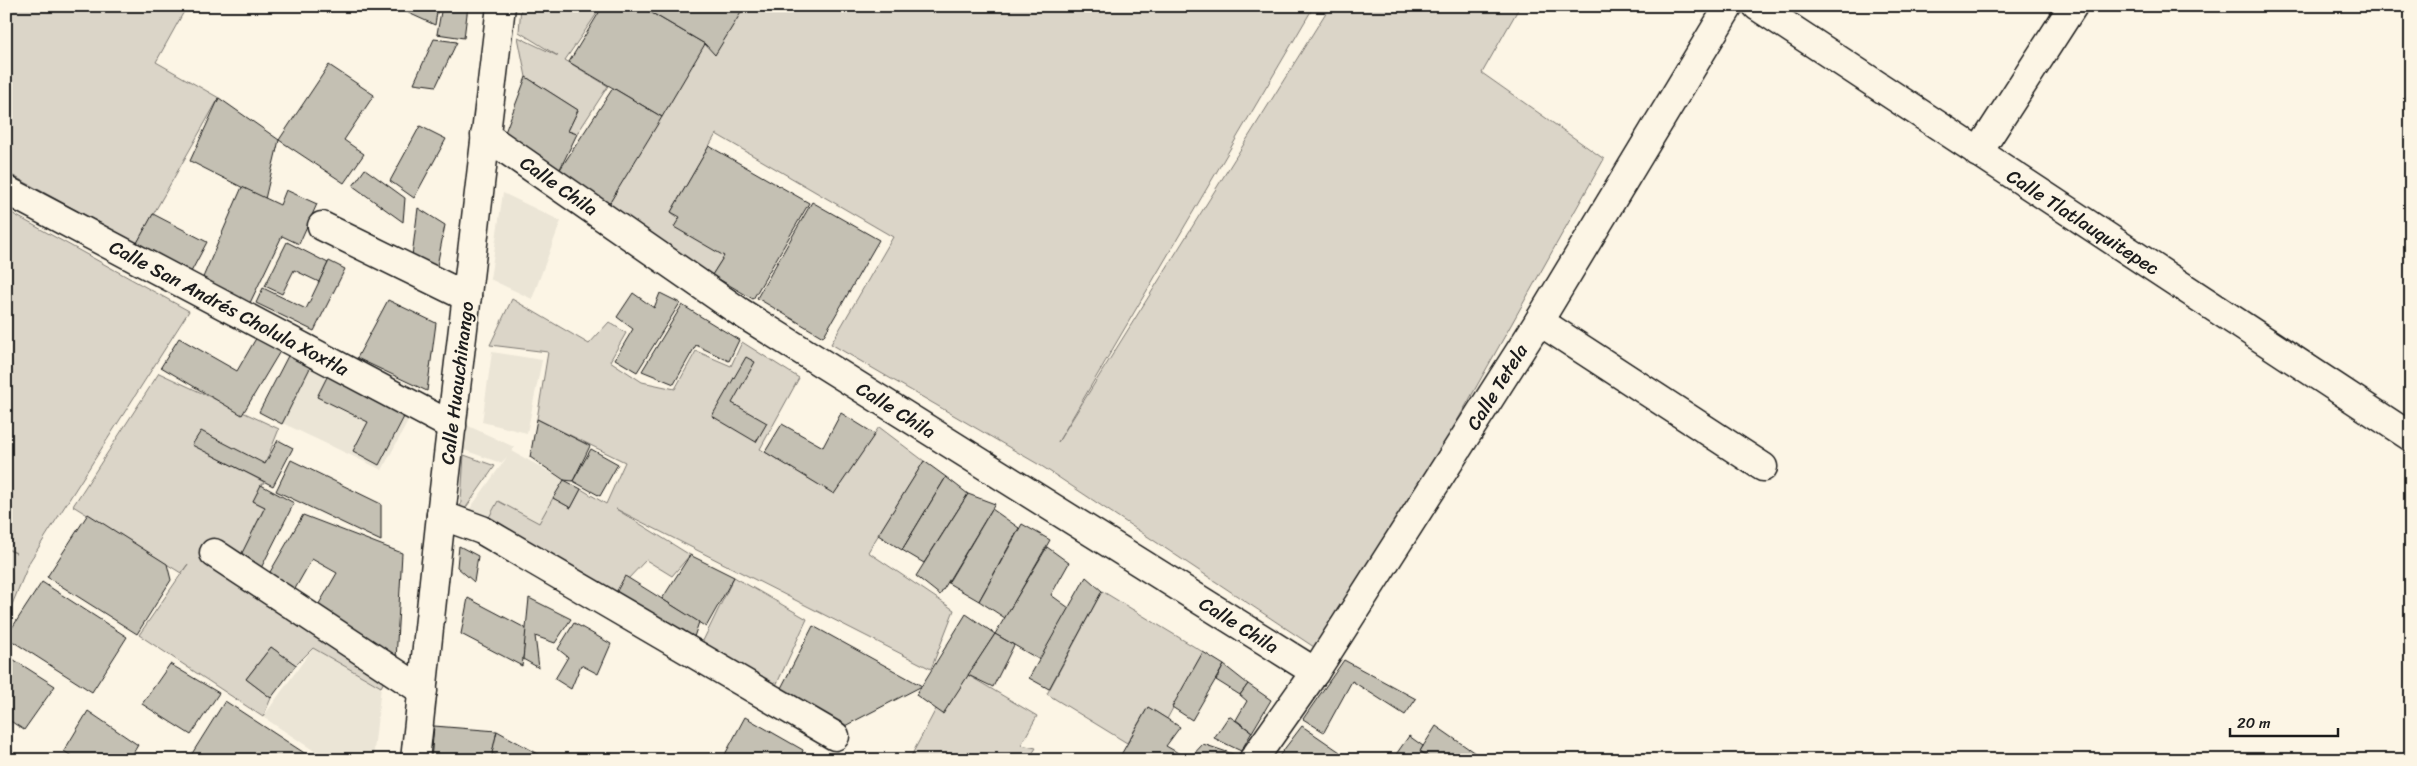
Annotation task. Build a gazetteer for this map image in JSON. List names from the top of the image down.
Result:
{
  "streets": {
    "street": [
      "Calle Chila",
      "Calle Tlatlauquitepec",
      "Calle San Andrés Cholula Xoxtla",
      "Calle Huauchinango",
      "Calle Tetela"
    ]
  },
  "crossings": [
    ["Calle Chila", "Calle Huauchinango"],
    ["Calle Chila", "Calle Tetela"],
    ["Calle San Andrés Cholula Xoxtla", "Calle Huauchinango"]
  ],
  "scale_bar": "20 m"
}
